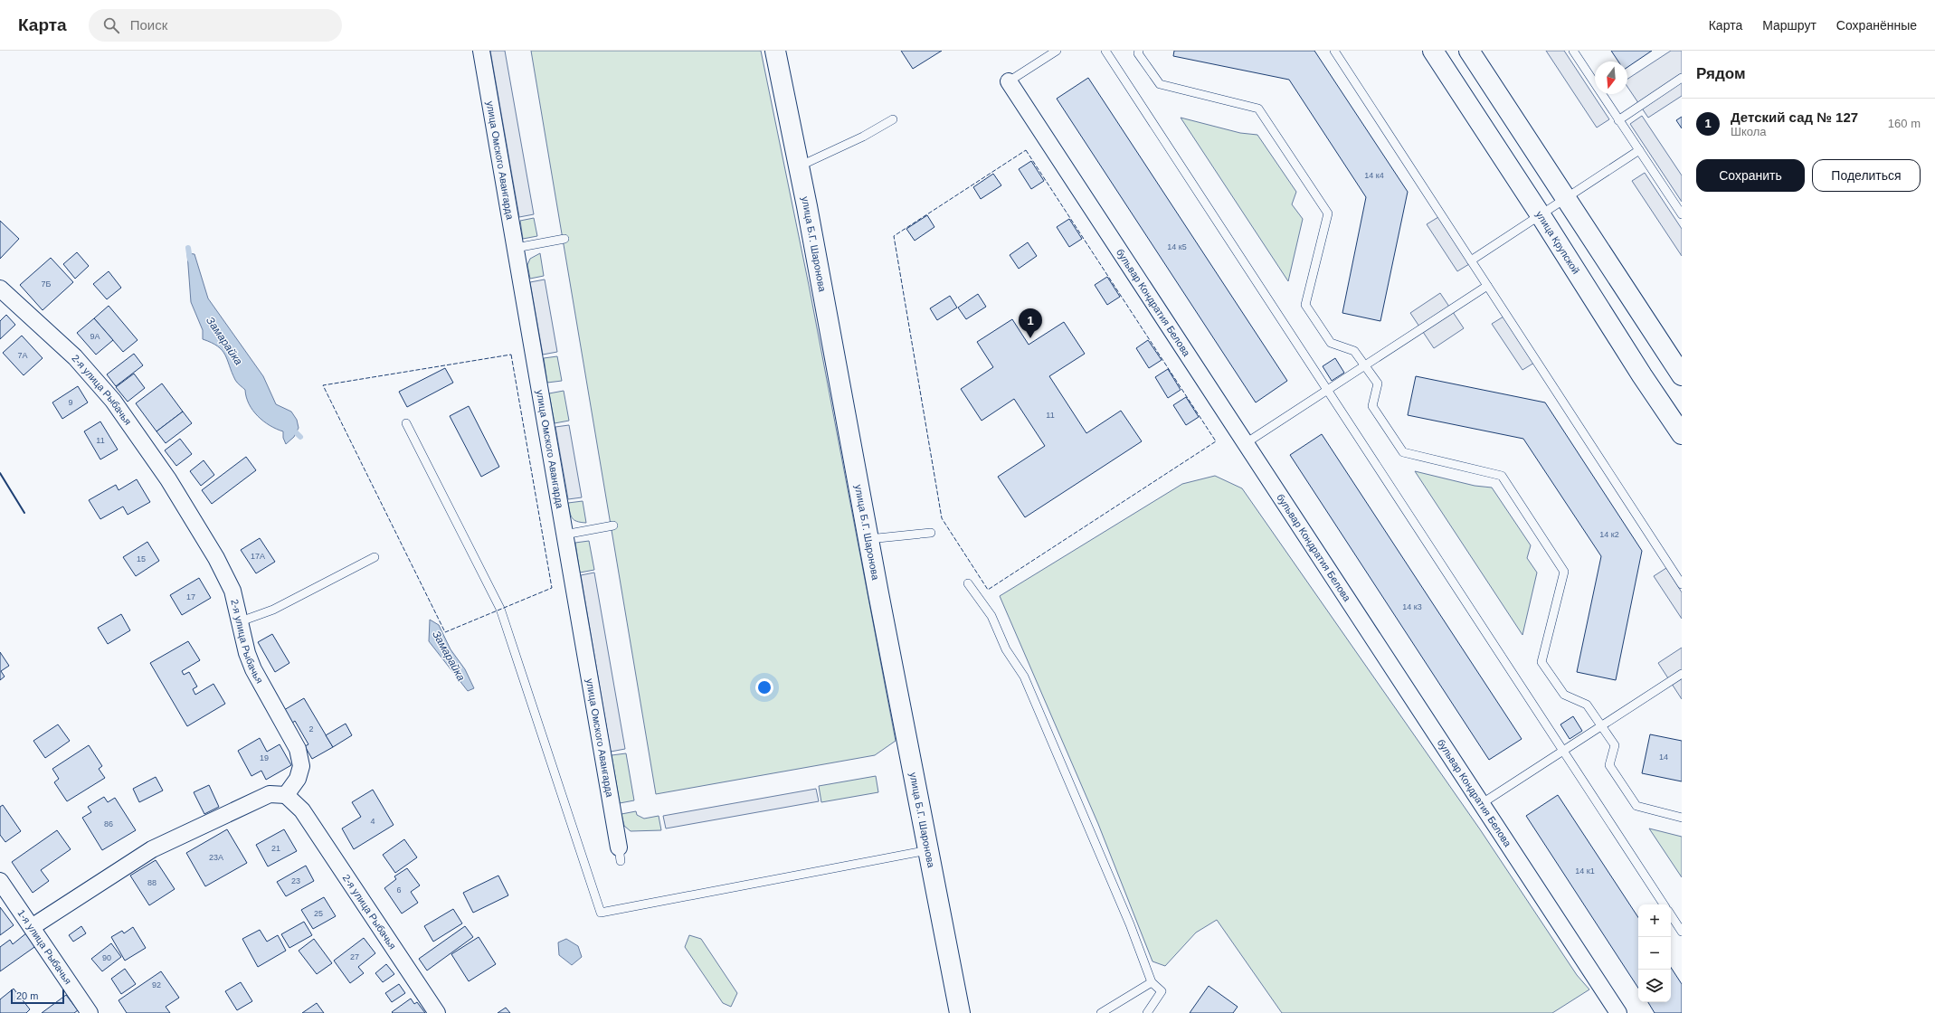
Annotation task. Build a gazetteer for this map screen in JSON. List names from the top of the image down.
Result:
{
  "streets": {
    "main road": ["улица Крупской", "улица Б.Г. Шаронова"],
    "street": [
      "улица Омского Авангарда",
      "бульвар Кондратия Белова",
      "2-я улица Рыбачья",
      "1-я улица Рыбачья"
    ]
  },
  "water": ["Замарайка"],
  "house_numbers": [
    "14 к4",
    "14 к5",
    "7Б",
    "9А",
    "7А",
    "9",
    "11",
    "11",
    "14 к2",
    "17А",
    "15",
    "17",
    "14 к3",
    "2",
    "14",
    "19",
    "4",
    "86",
    "21",
    "23А",
    "14 к1",
    "23",
    "88",
    "6",
    "25",
    "27",
    "90",
    "92"
  ],
  "scale_bar": "20 m",
  "north": "bottom",
  "page": {
    "header": "Карта",
    "search": "Поиск",
    "nav": ["Карта", "Маршрут", "Сохранённые"],
    "heading": "Рядом",
    "list": [
      {
        "mark": "1",
        "name": "Детский сад № 127",
        "note": "Школа",
        "value": "160 m"
      }
    ],
    "buttons": ["Сохранить", "Поделиться"],
    "pins": "1",
    "map_buttons": ["+", "−"],
    "scale": "20 m"
  }
}
